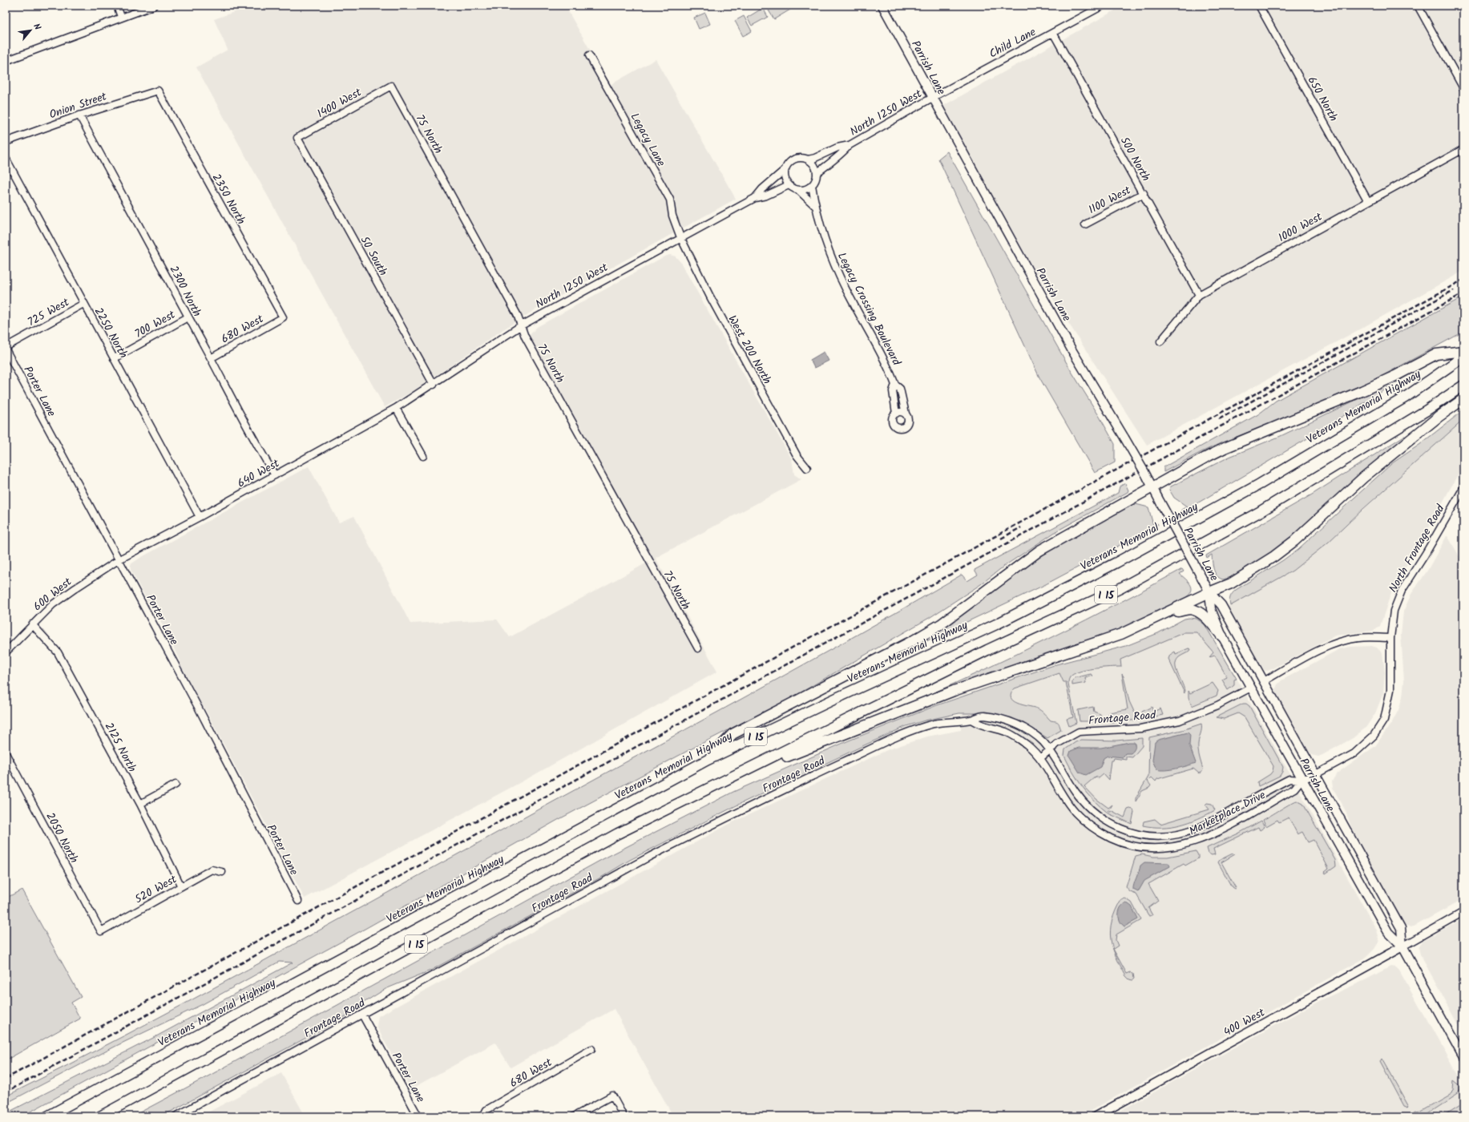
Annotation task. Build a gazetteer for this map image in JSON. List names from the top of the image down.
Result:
{
  "streets": {
    "highway": ["Veterans Memorial Highway", "I 15"],
    "main road": ["Parrish Lane", "400 West"],
    "street": [
      "Child Lane",
      "650 North",
      "1400 West",
      "Onion Street",
      "North 1250 West",
      "75 North",
      "Legacy Lane",
      "500 North",
      "2350 North",
      "1100 West",
      "1000 West",
      "50 South",
      "2300 North",
      "Legacy Crossing Boulevard",
      "725 West",
      "700 West",
      "680 West",
      "2250 North",
      "West 200 North",
      "Porter Lane",
      "640 West",
      "North Frontage Road",
      "600 West",
      "Frontage Road",
      "2125 North",
      "Marketplace Drive",
      "2050 North",
      "520 West"
    ]
  },
  "crossings": [
    ["Child Lane", "Parrish Lane"],
    ["Child Lane", "North 1250 West"],
    ["Child Lane", "500 North"],
    ["Parrish Lane", "North 1250 West"],
    ["Parrish Lane", "North Frontage Road"],
    ["Parrish Lane", "Frontage Road"],
    ["Parrish Lane", "Marketplace Drive"],
    ["Parrish Lane", "400 West"],
    ["650 North", "1000 West"],
    ["1400 West", "75 North"],
    ["1400 West", "50 South"],
    ["Onion Street", "2350 North"],
    ["Onion Street", "2300 North"],
    ["North 1250 West", "75 North"],
    ["North 1250 West", "Legacy Lane"],
    ["North 1250 West", "50 South"],
    ["North 1250 West", "Legacy Crossing Boulevard"],
    ["North 1250 West", "West 200 North"],
    ["North 1250 West", "640 West"],
    ["Legacy Lane", "West 200 North"],
    ["500 North", "1100 West"],
    ["500 North", "1000 West"],
    ["2350 North", "680 West"],
    ["2300 North", "700 West"],
    ["2300 North", "680 West"],
    ["2300 North", "640 West"],
    ["725 West", "2250 North"],
    ["700 West", "2250 North"],
    ["2250 North", "640 West"],
    ["Porter Lane", "640 West"],
    ["Porter Lane", "600 West"],
    ["Porter Lane", "Frontage Road"],
    ["640 West", "600 West"],
    ["North Frontage Road", "Marketplace Drive"],
    ["600 West", "2125 North"],
    ["Frontage Road", "Marketplace Drive"],
    ["2125 North", "520 West"],
    ["2050 North", "520 West"]
  ],
  "north": "top right"
}
